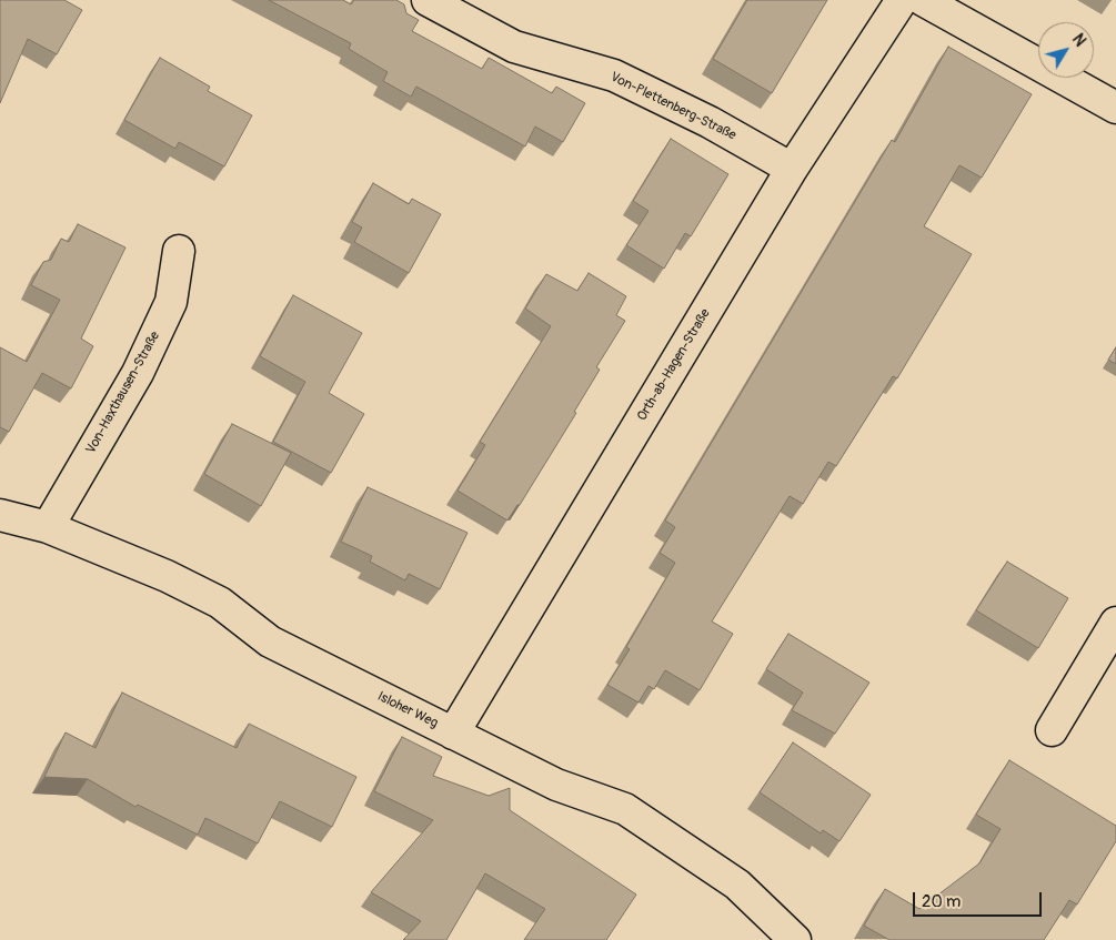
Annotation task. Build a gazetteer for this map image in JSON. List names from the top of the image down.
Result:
{
  "streets": {
    "street": [
      "Von-Plettenberg-Straße",
      "Orth-ab-Hagen-Straße",
      "Von-Haxthausen-Straße",
      "Isloher Weg"
    ]
  },
  "crossings": [
    ["Von-Plettenberg-Straße", "Orth-ab-Hagen-Straße"],
    ["Orth-ab-Hagen-Straße", "Isloher Weg"],
    ["Von-Haxthausen-Straße", "Isloher Weg"]
  ],
  "scale_bar": "20 m",
  "north": "top right"
}
